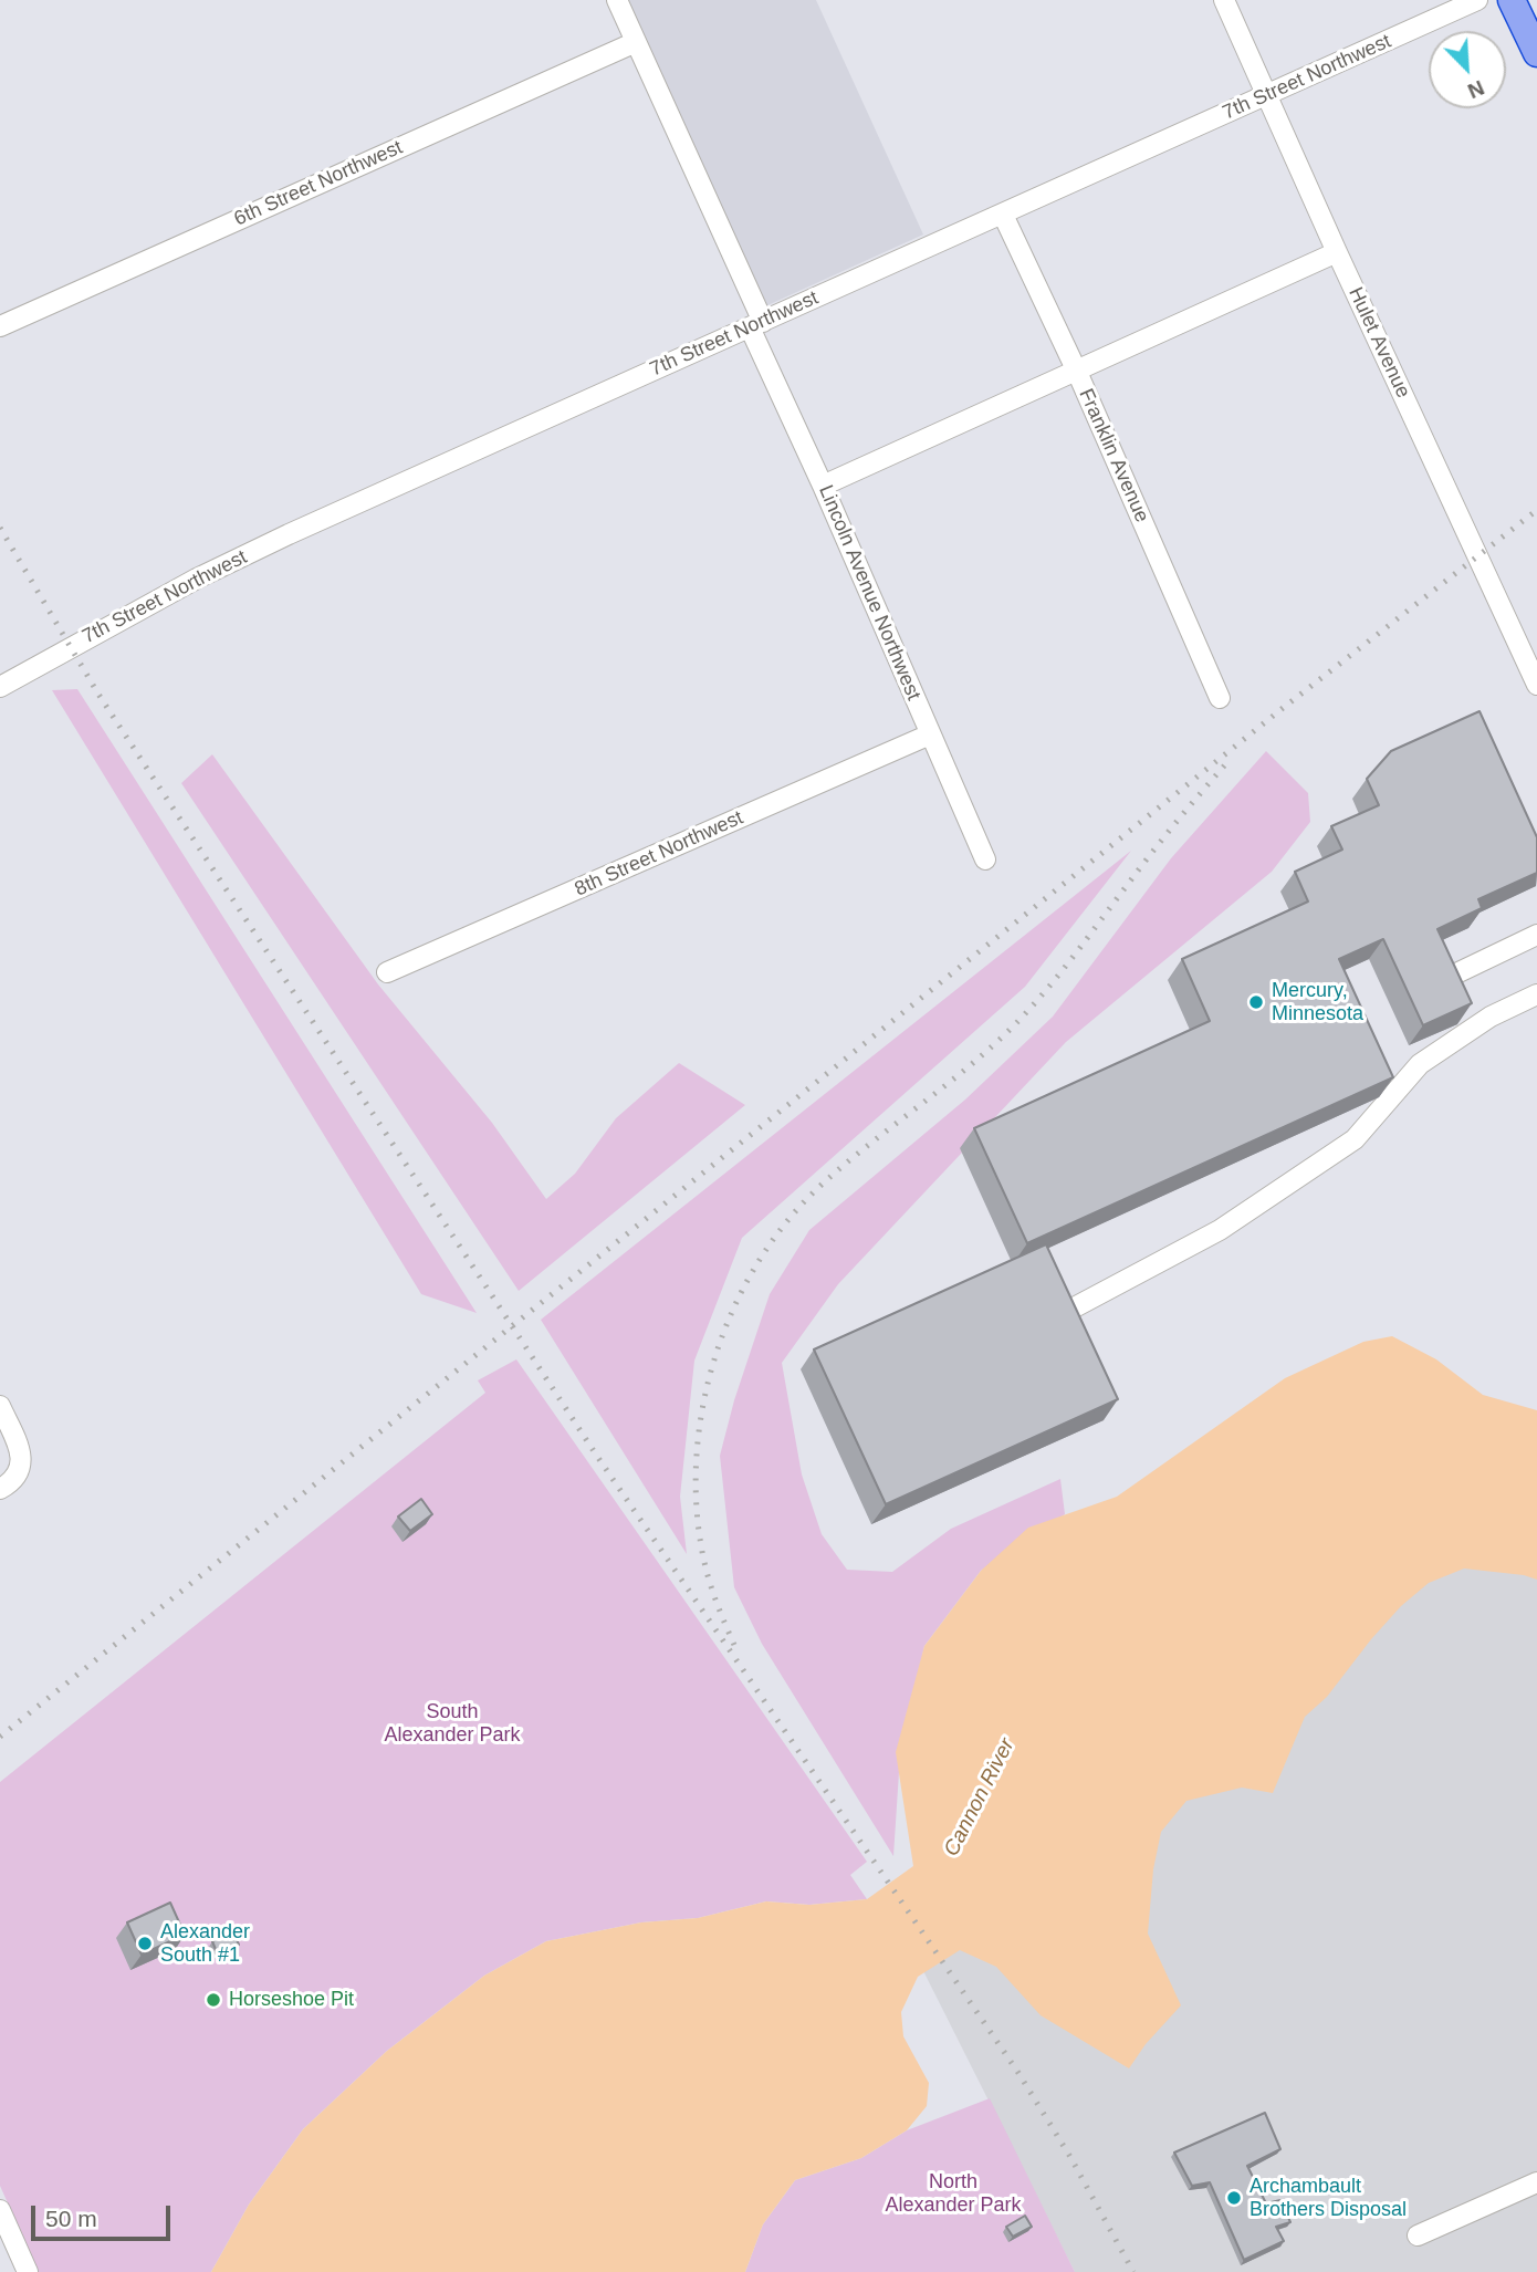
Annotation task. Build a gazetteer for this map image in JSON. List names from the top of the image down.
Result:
{
  "streets": {
    "street": [
      "7th Street Northwest",
      "6th Street Northwest",
      "Hulet Avenue",
      "Franklin Avenue",
      "Lincoln Avenue Northwest",
      "8th Street Northwest"
    ]
  },
  "crossings": [
    ["7th Street Northwest", "Hulet Avenue"],
    ["7th Street Northwest", "Franklin Avenue"],
    ["7th Street Northwest", "Lincoln Avenue Northwest"],
    ["6th Street Northwest", "Lincoln Avenue Northwest"],
    ["Lincoln Avenue Northwest", "8th Street Northwest"]
  ],
  "water": ["Cannon River"],
  "parks": ["South Alexander Park", "North Alexander Park"],
  "places": [
    "Mercury, Minnesota",
    "Alexander South #1",
    "Horseshoe Pit",
    "Archambault Brothers Disposal"
  ],
  "scale_bar": "50 m",
  "north": "bottom right"
}
